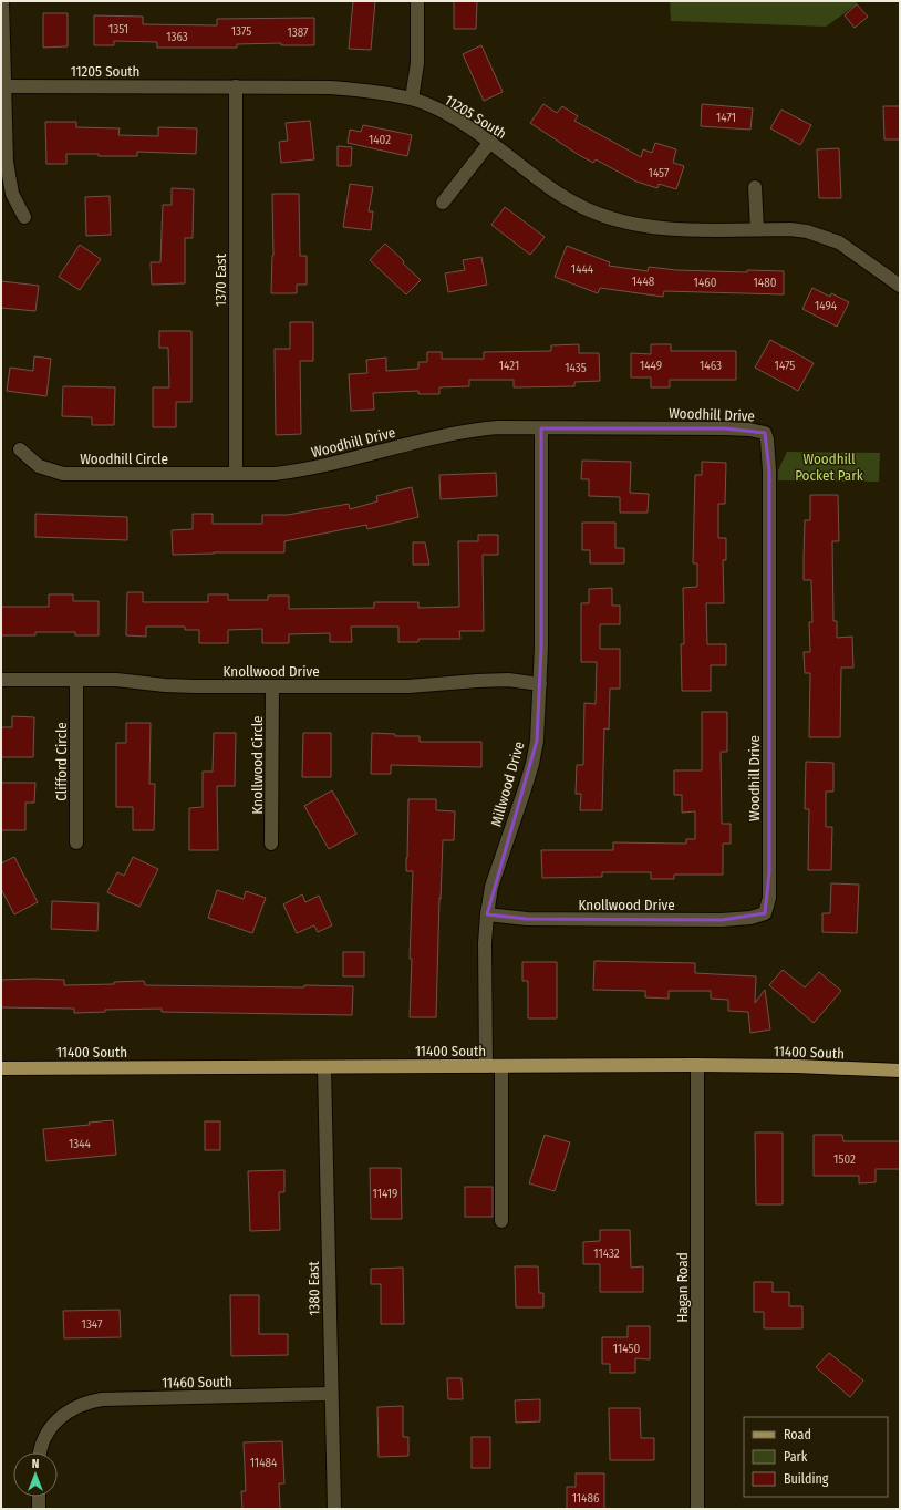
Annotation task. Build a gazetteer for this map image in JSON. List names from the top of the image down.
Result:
{
  "streets": {
    "main road": ["11400 South"],
    "street": [
      "11205 South",
      "1370 East",
      "Woodhill Drive",
      "Woodhill Circle",
      "Knollwood Drive",
      "Clifford Circle",
      "Knollwood Circle",
      "Millwood Drive",
      "Hagan Road",
      "1380 East",
      "11460 South"
    ]
  },
  "crossings": [
    ["11205 South", "1370 East"],
    ["1370 East", "Woodhill Drive"],
    ["1370 East", "Woodhill Circle"],
    ["Woodhill Drive", "Woodhill Circle"],
    ["Woodhill Drive", "Knollwood Drive"],
    ["Woodhill Drive", "Millwood Drive"],
    ["Knollwood Drive", "Clifford Circle"],
    ["Knollwood Drive", "Knollwood Circle"],
    ["Knollwood Drive", "Millwood Drive"],
    ["Millwood Drive", "11400 South"],
    ["11400 South", "Hagan Road"],
    ["11400 South", "1380 East"],
    ["1380 East", "11460 South"]
  ],
  "parks": ["Woodhill Pocket Park"],
  "house_numbers": [
    "1351",
    "1375",
    "1387",
    "1363",
    "1471",
    "1402",
    "1457",
    "1444",
    "1448",
    "1460",
    "1480",
    "1494",
    "1421",
    "1449",
    "1463",
    "1475",
    "1435",
    "1344",
    "1502",
    "11419",
    "11432",
    "1347",
    "11450",
    "11484",
    "11486"
  ],
  "legend": ["Road", "Park", "Building"],
  "north": "top"
}
